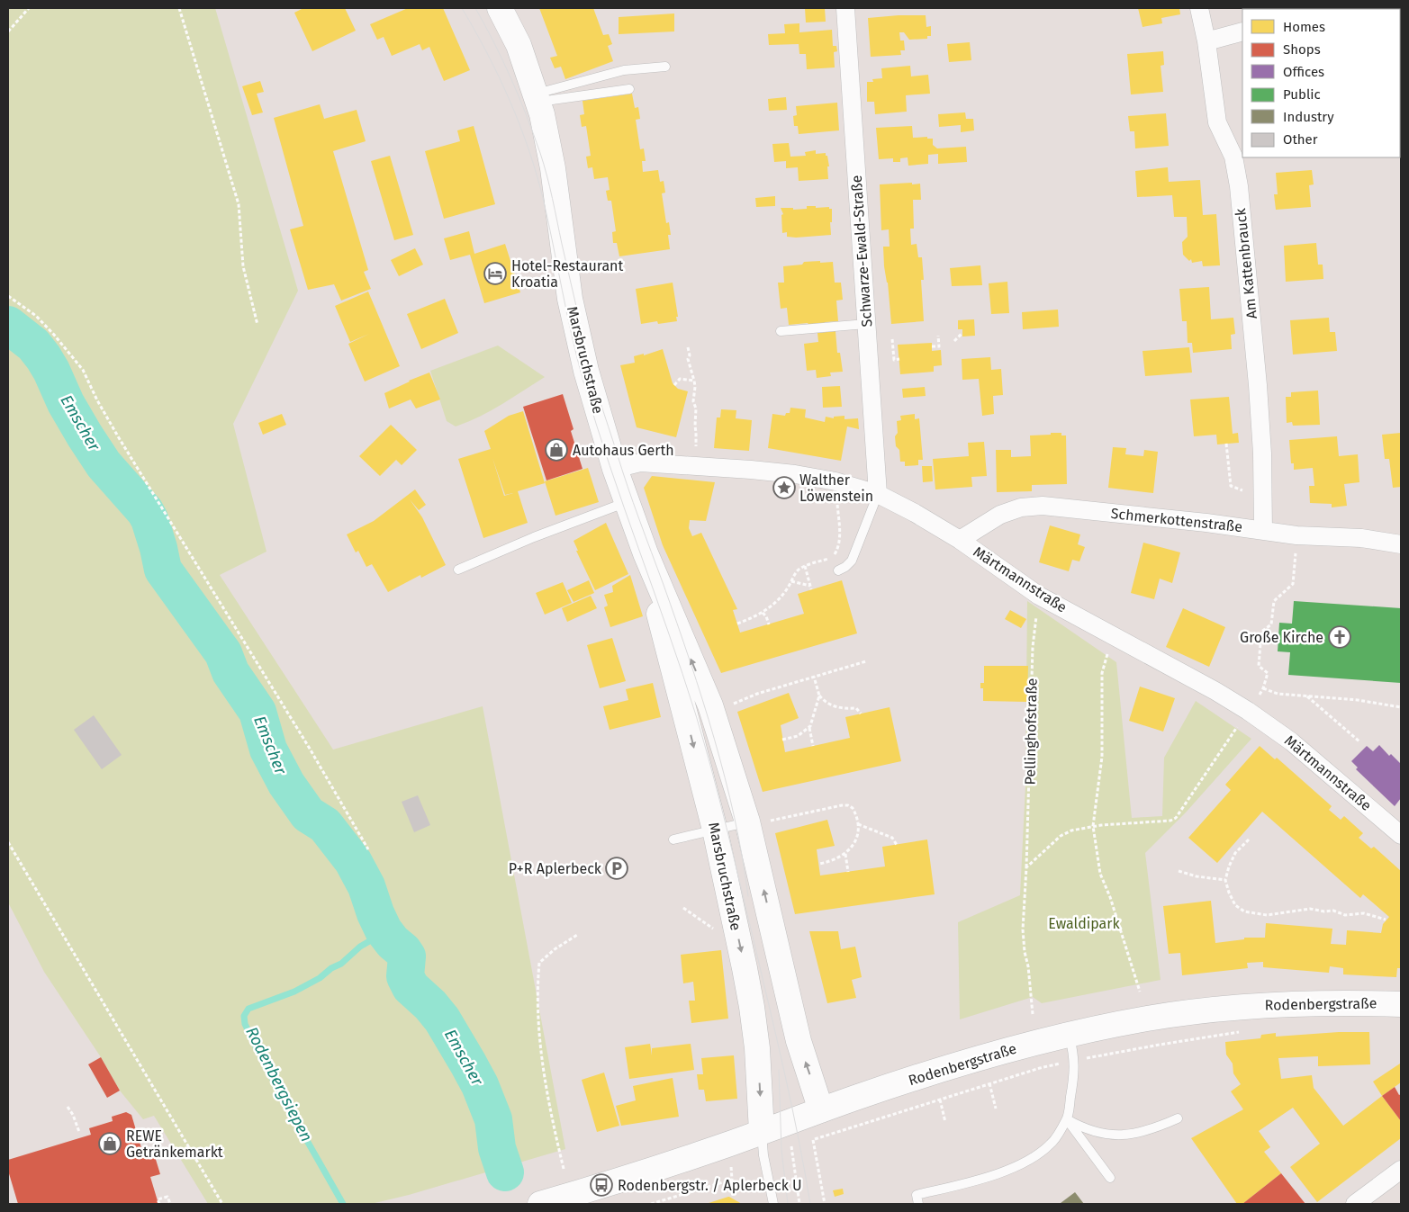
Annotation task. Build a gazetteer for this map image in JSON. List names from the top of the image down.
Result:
{
  "streets": {
    "street": [
      "Schwarze-Ewald-Straße",
      "Am Kattenbrauck",
      "Marsbruchstraße",
      "Schmerkottenstraße",
      "Märtmannstraße",
      "Rodenbergstraße"
    ],
    "path": ["Pellinghofstraße"]
  },
  "crossings": [
    ["Schwarze-Ewald-Straße", "Märtmannstraße"],
    ["Am Kattenbrauck", "Schmerkottenstraße"],
    ["Marsbruchstraße", "Märtmannstraße"],
    ["Marsbruchstraße", "Rodenbergstraße"],
    ["Schmerkottenstraße", "Märtmannstraße"],
    ["Märtmannstraße", "Pellinghofstraße"]
  ],
  "water": ["Emscher", "Rodenbergsiepen"],
  "parks": ["Ewaldipark"],
  "places": {
    "hotel": ["Hotel-Restaurant Kroatia"],
    "shop": ["Autohaus Gerth", "REWE Getränkemarkt"],
    "place": ["Walther Löwenstein"],
    "church": ["Große Kirche"],
    "parking": ["P+R Aplerbeck"],
    "bus stop": ["Rodenbergstr. / Aplerbeck U"]
  },
  "legend": [
    "Homes",
    "Shops",
    "Offices",
    "Public",
    "Industry",
    "Other"
  ]
}
